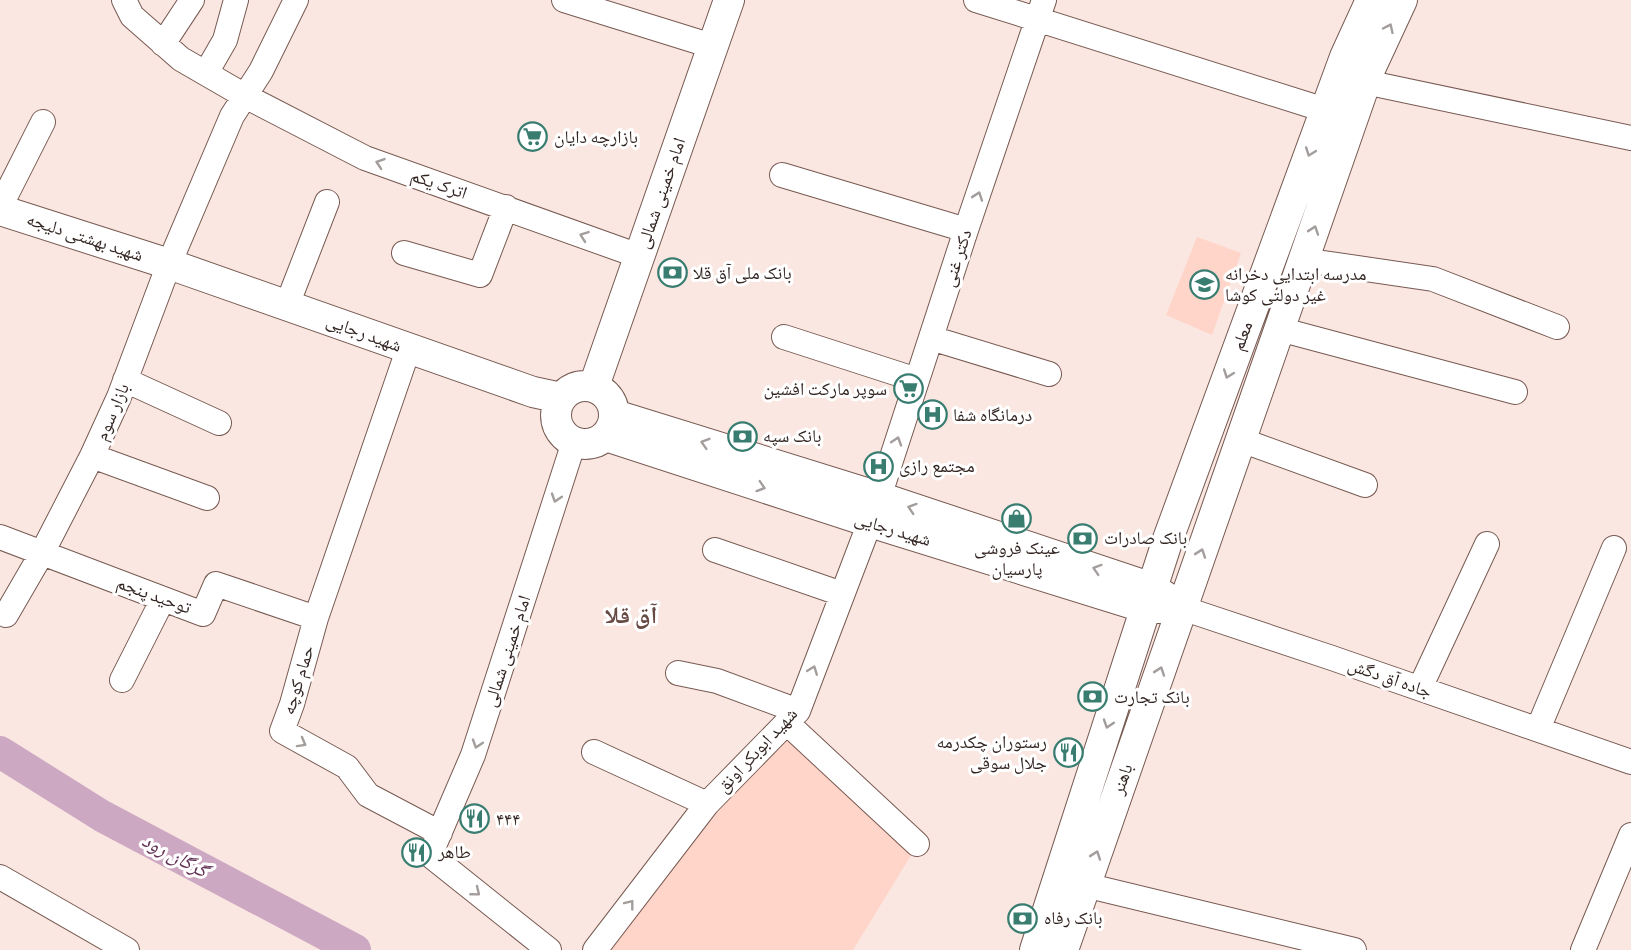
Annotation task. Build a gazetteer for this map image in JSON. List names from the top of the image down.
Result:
{
  "streets": {
    "main road": [
      "امام خمینی شمالی",
      "شهید بهشتی دلیجه",
      "شهید رجایی",
      "معلم",
      "جاده آق دگش",
      "باهنر"
    ],
    "street": [
      "اترک یکم",
      "دکتر غنی",
      "بازار سوم",
      "توحید پنجم",
      "حمام کوچه",
      "شهید ابوبکر اونق"
    ]
  },
  "crossings": [
    ["اترک یکم", "امام خمینی شمالی"],
    ["اترک یکم", "بازار سوم"],
    ["امام خمینی شمالی", "شهید رجایی"],
    ["امام خمینی شمالی", "حمام کوچه"],
    ["شهید بهشتی دلیجه", "شهید رجایی"],
    ["شهید بهشتی دلیجه", "بازار سوم"],
    ["دکتر غنی", "شهید رجایی"],
    ["دکتر غنی", "شهید ابوبکر اونق"],
    ["شهید رجایی", "معلم"],
    ["شهید رجایی", "بازار سوم"],
    ["شهید رجایی", "جاده آق دگش"],
    ["شهید رجایی", "شهید ابوبکر اونق"],
    ["شهید رجایی", "باهنر"],
    ["معلم", "جاده آق دگش"],
    ["معلم", "باهنر"],
    ["بازار سوم", "توحید پنجم"],
    ["توحید پنجم", "حمام کوچه"],
    ["جاده آق دگش", "باهنر"]
  ],
  "one_way": [
    "اترک یکم",
    "امام خمینی شمالی",
    "دکتر غنی",
    "حمام کوچه",
    "شهید ابوبکر اونق"
  ],
  "districts": ["آق قلا"],
  "water": ["گرگان رود"],
  "places": {
    "supermarket": ["بازارچه دایان", "سوپر مارکت افشین"],
    "bank": [
      "بانک ملی آق قلا",
      "بانک سپه",
      "بانک صادرات",
      "بانک تجارت",
      "بانک رفاه"
    ],
    "school or university": ["مدرسه ابتدایی دخرانه غیر دولتی کوشا"],
    "hospital": ["درمانگاه شفا", "مجتمع رازی"],
    "shop": ["عینک فروشی پارسیان"],
    "restaurant": ["رستوران چکدرمه جلال سوقی", "۴۴۴", "طاهر"]
  }
}
